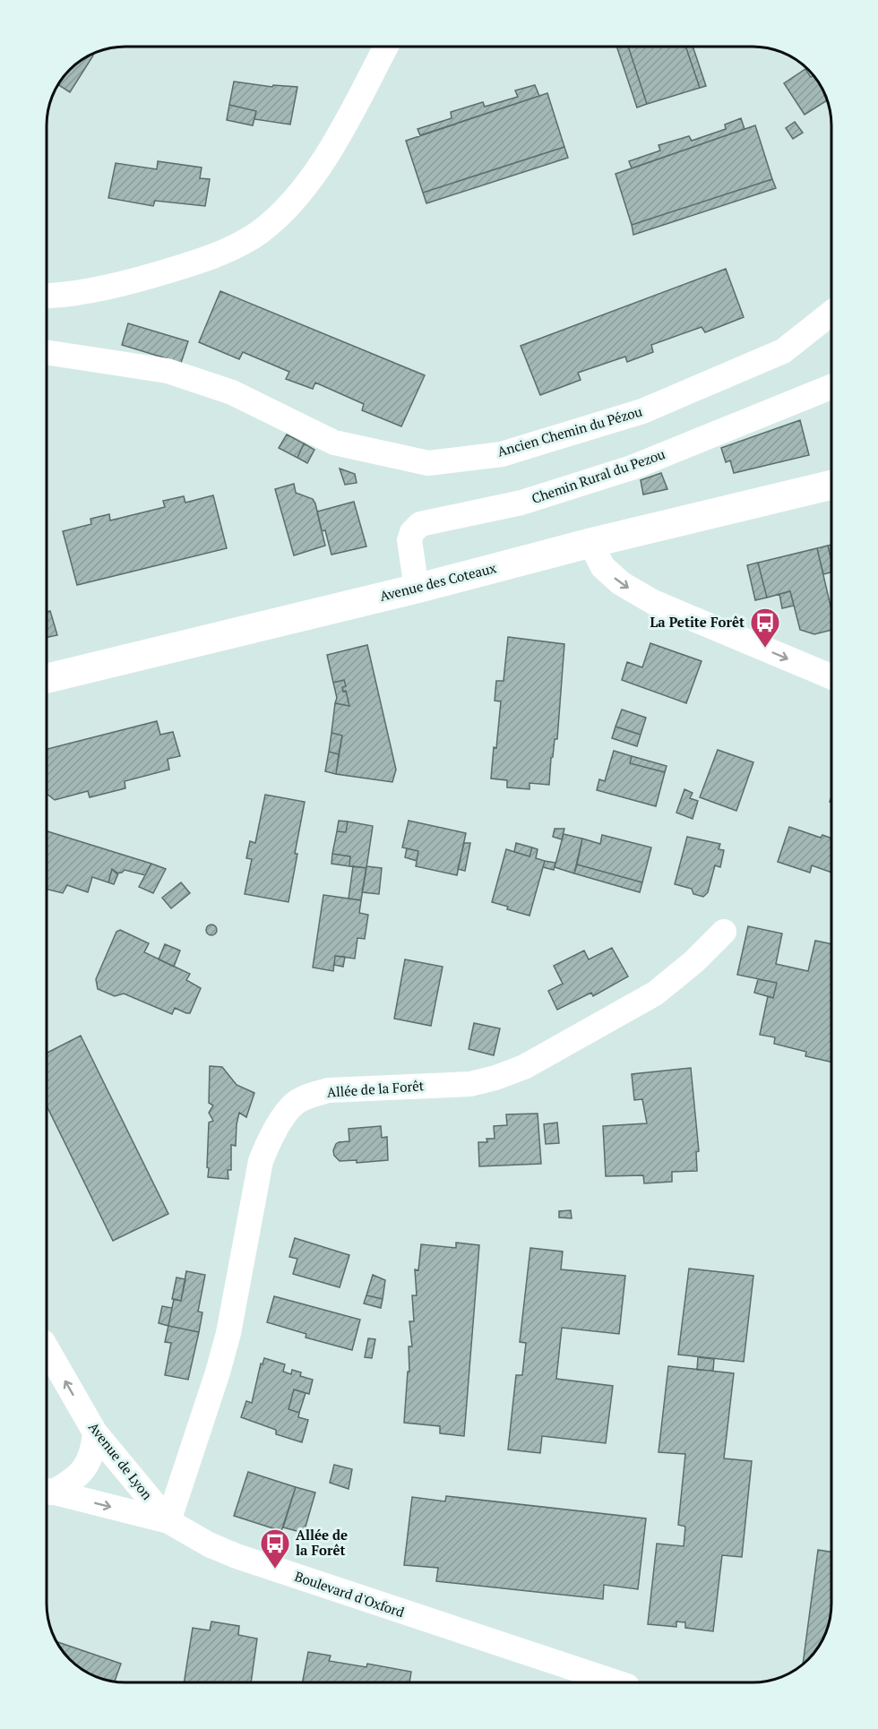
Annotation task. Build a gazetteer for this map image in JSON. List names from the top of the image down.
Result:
{
  "streets": {
    "main road": ["Avenue des Coteaux"],
    "street": [
      "Ancien Chemin du Pézou",
      "Chemin Rural du Pezou",
      "Allée de la Forêt",
      "Avenue de Lyon",
      "Boulevard d'Oxford"
    ]
  },
  "crossings": [
    ["Chemin Rural du Pezou", "Avenue des Coteaux"],
    ["Allée de la Forêt", "Avenue de Lyon"],
    ["Allée de la Forêt", "Boulevard d'Oxford"],
    ["Avenue de Lyon", "Boulevard d'Oxford"]
  ],
  "one_way": ["Avenue de Lyon"],
  "places": {
    "bus stop": ["La Petite Forêt", "Allée de la Forêt"]
  }
}
